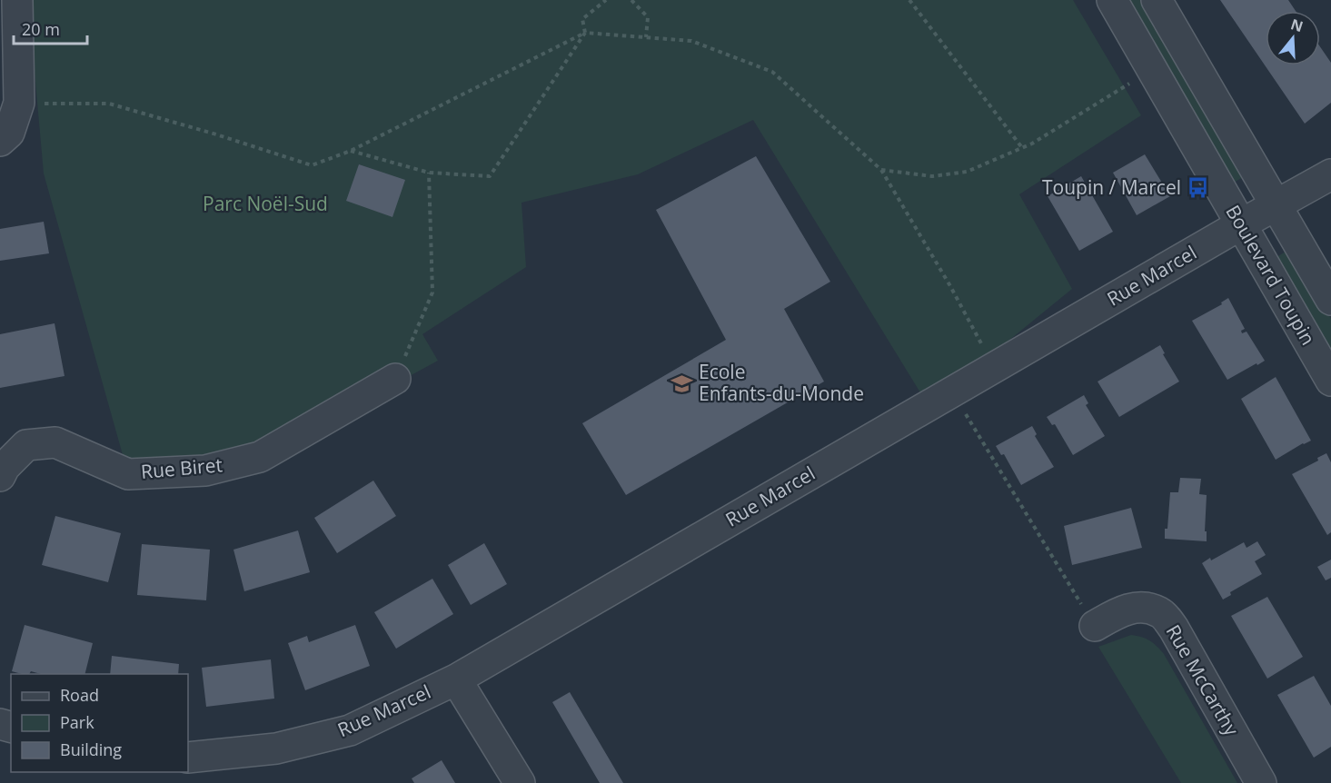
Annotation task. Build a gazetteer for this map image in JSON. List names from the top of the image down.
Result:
{
  "streets": {
    "street": [
      "Boulevard Toupin",
      "Rue Marcel",
      "Rue Biret",
      "Rue McCarthy"
    ]
  },
  "crossings": [
    ["Boulevard Toupin", "Rue Marcel"]
  ],
  "parks": ["Parc Noël-Sud"],
  "places": {
    "bus stop": ["Toupin / Marcel"],
    "school or university": ["Ecole Enfants-du-Monde"]
  },
  "legend": ["Road", "Park", "Building"],
  "scale_bar": "20 m",
  "north": "top"
}
